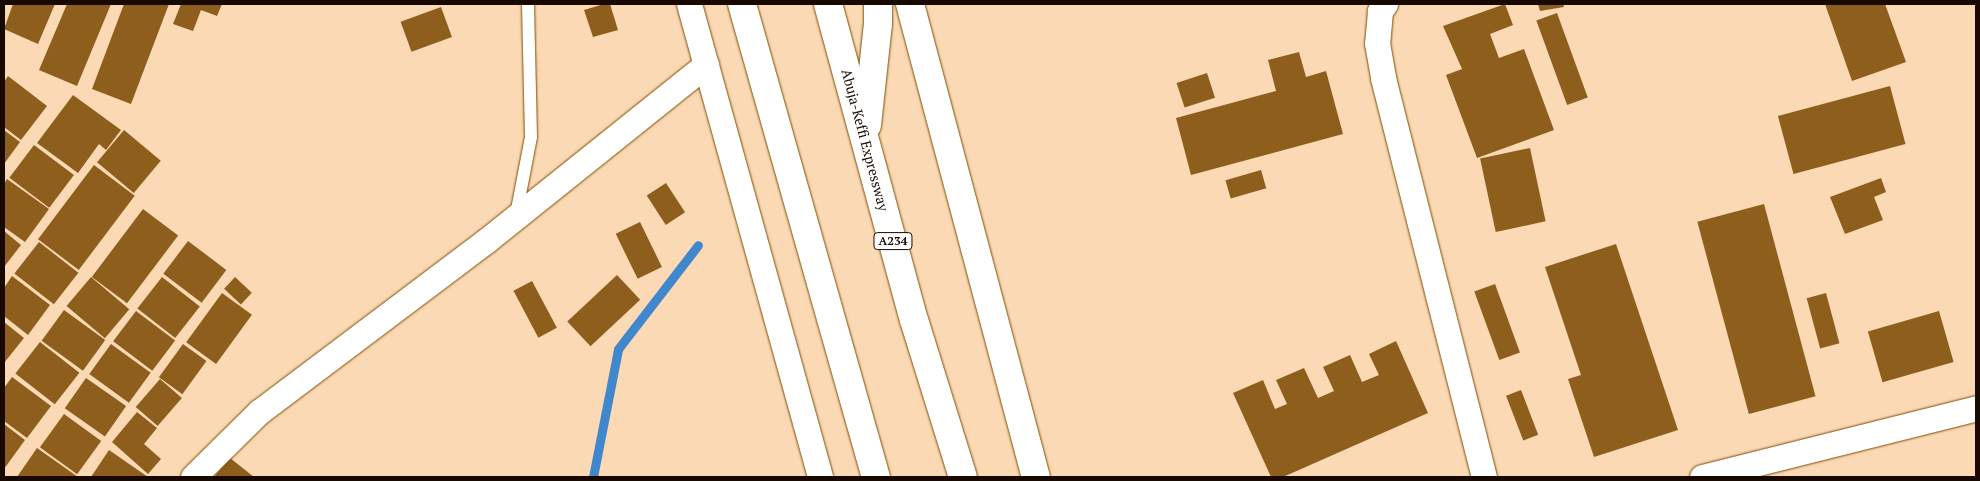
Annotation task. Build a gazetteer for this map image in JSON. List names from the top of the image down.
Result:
{
  "streets": {
    "highway": ["Abuja-Keffi Expressway", "A234"]
  }
}
